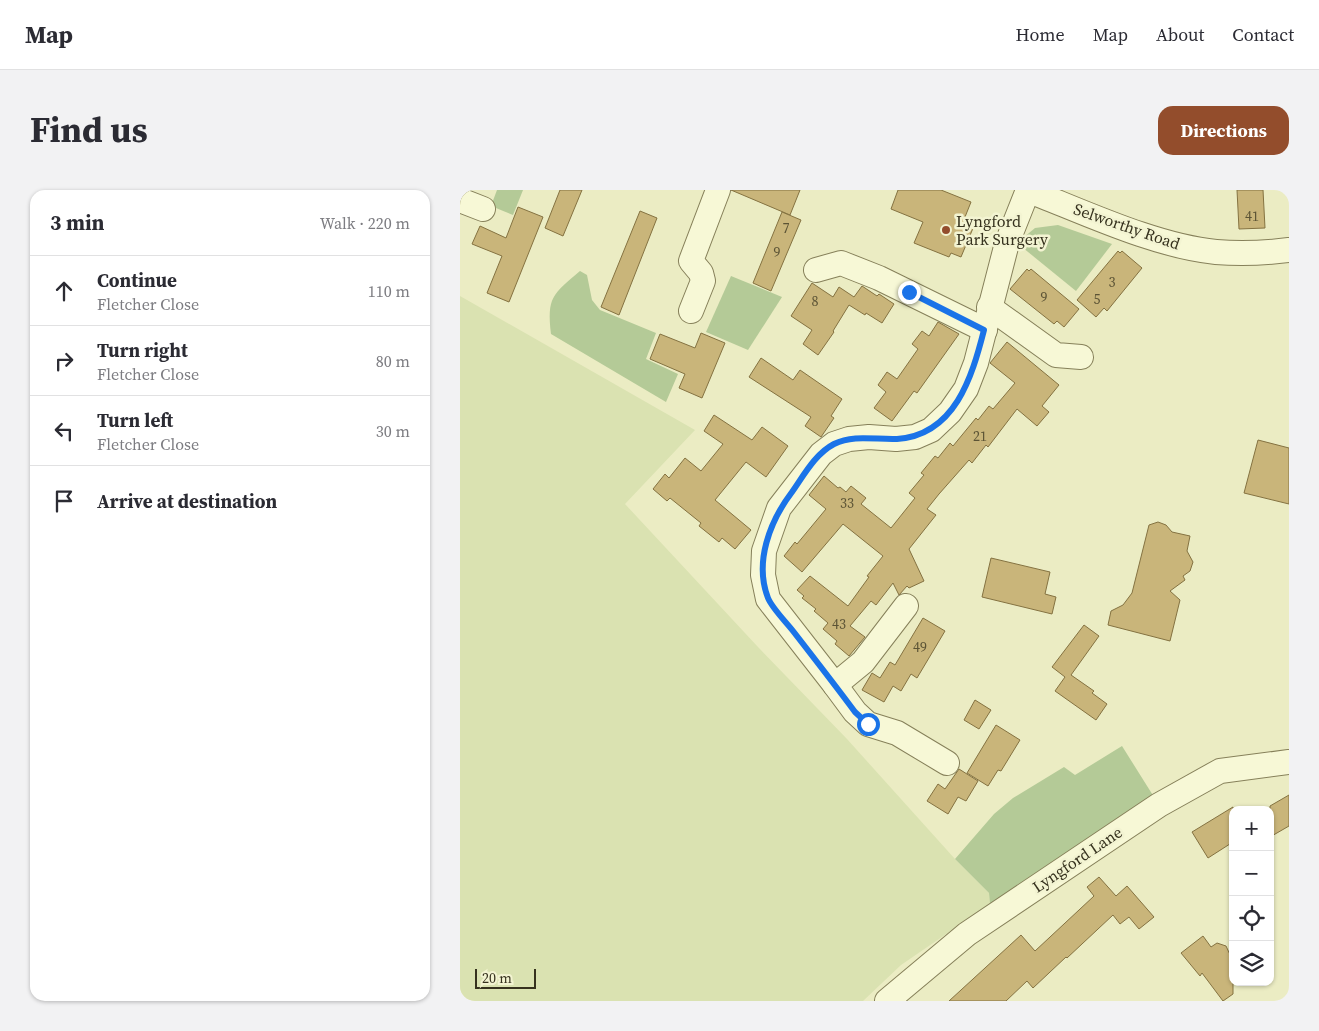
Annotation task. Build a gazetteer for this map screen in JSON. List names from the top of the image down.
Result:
{
  "streets": {
    "street": ["Selworthy Road", "Lyngford Lane"]
  },
  "places": ["Lyngford Park Surgery"],
  "house_numbers": [
    "41",
    "7",
    "9",
    "3",
    "9",
    "5",
    "8",
    "21",
    "33",
    "43",
    "49"
  ],
  "scale_bar": "20 m",
  "page": {
    "header": "Map",
    "nav": [
      "Home",
      "Map",
      "About",
      "Contact"
    ],
    "title": "Find us",
    "buttons": "Directions",
    "heading": ["3 min", "Walk · 220 m"],
    "list": [
      ["Continue", "Fletcher Close", "110 m"],
      ["Turn right", "Fletcher Close", "80 m"],
      ["Turn left", "Fletcher Close", "30 m"],
      "Arrive at destination"
    ],
    "map_buttons": ["+", "−"],
    "scale": "20 m"
  }
}
